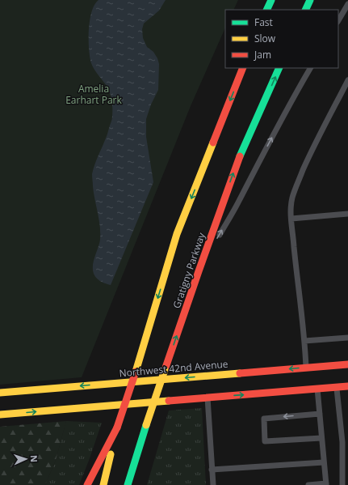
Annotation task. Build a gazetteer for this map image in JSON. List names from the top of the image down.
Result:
{
  "streets": {
    "main road": ["Gratigny Parkway", "Northwest 42nd Avenue"]
  },
  "parks": ["Amelia Earhart Park"],
  "legend": ["Fast", "Slow", "Jam"],
  "north": "right"
}
